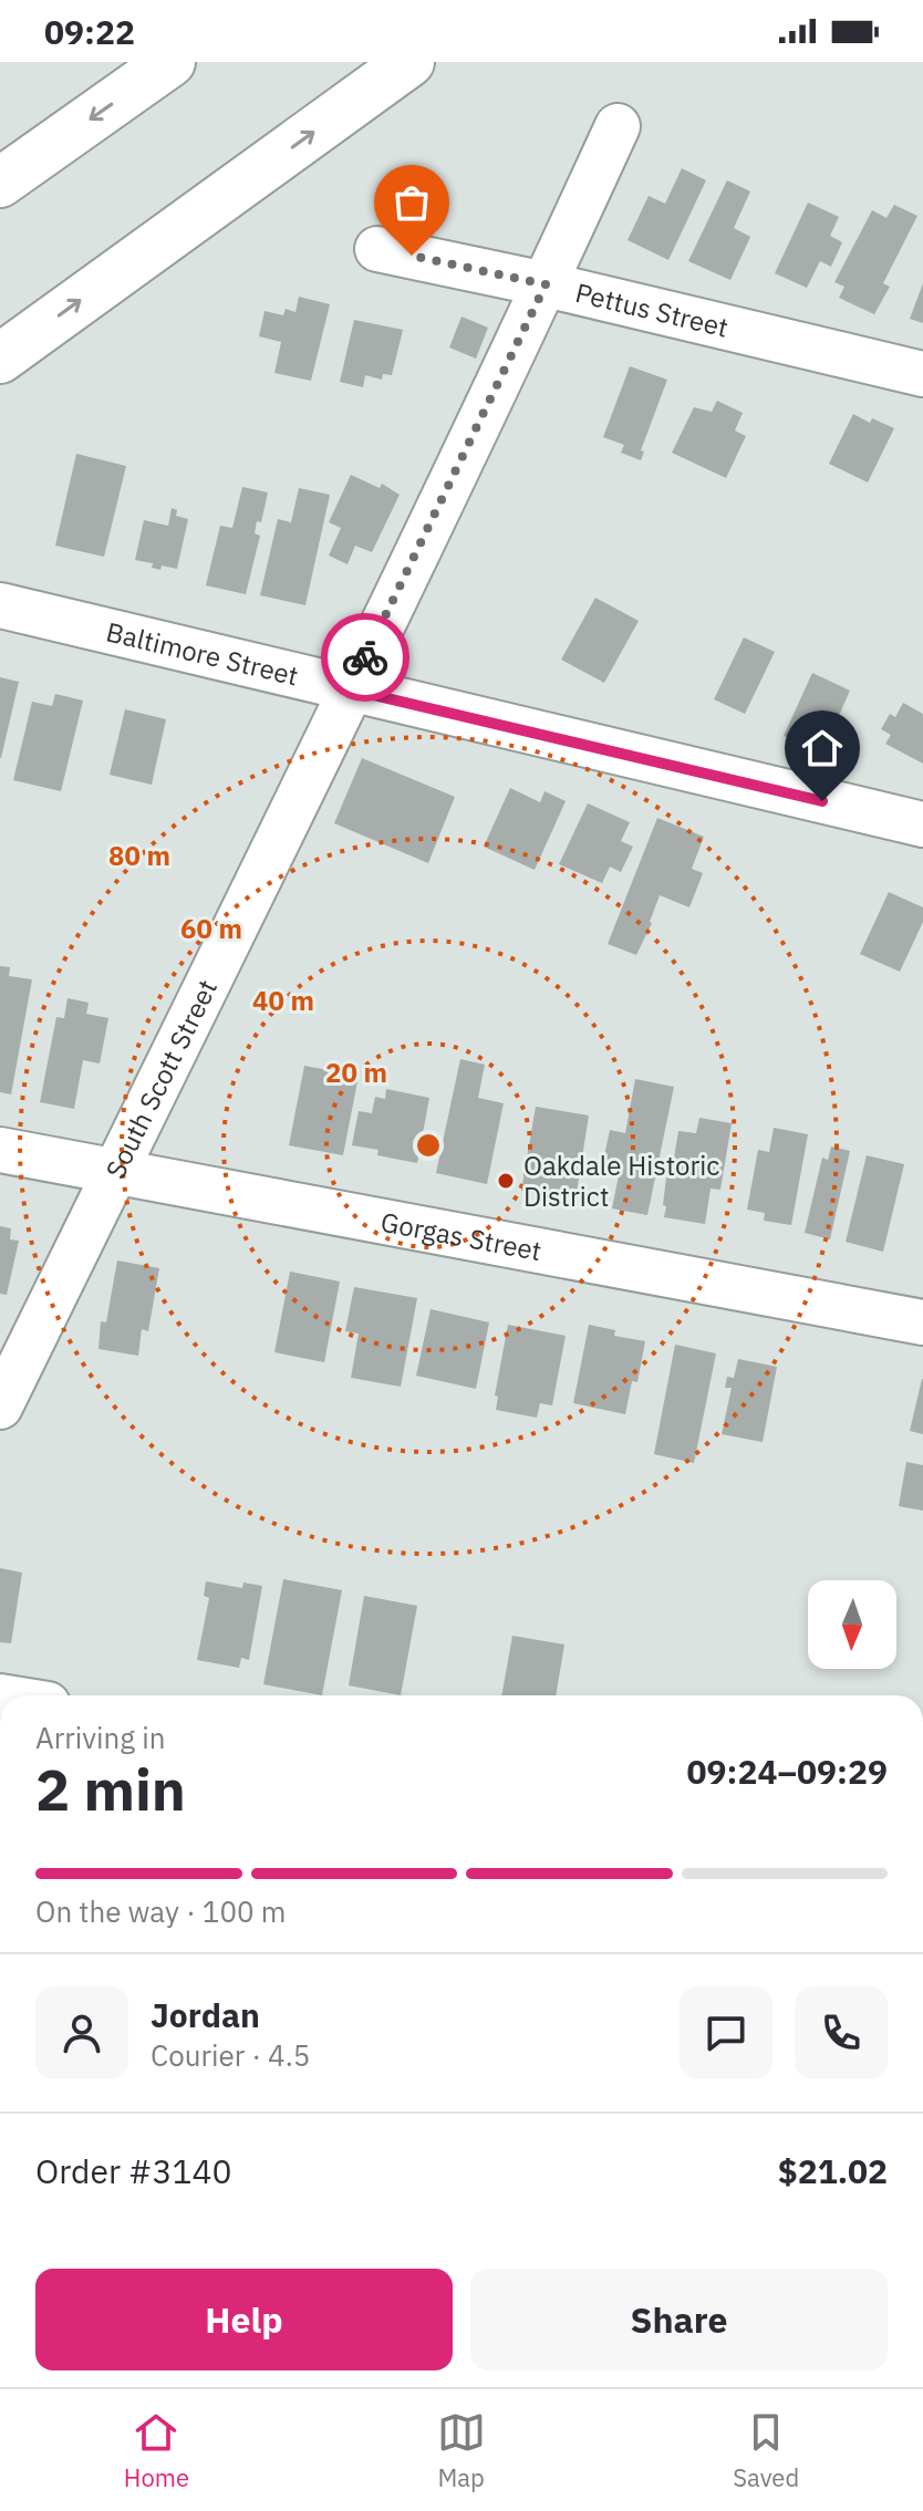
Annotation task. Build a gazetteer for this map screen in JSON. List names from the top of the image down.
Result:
{
  "streets": {
    "street": [
      "Pettus Street",
      "Baltimore Street",
      "South Scott Street",
      "Gorgas Street"
    ]
  },
  "crossings": [
    ["Pettus Street", "South Scott Street"],
    ["Baltimore Street", "South Scott Street"],
    ["South Scott Street", "Gorgas Street"]
  ],
  "places": ["Oakdale Historic District"],
  "north": "bottom",
  "page": {
    "status": "09:22",
    "heading": ["2 min", "Arriving in", "09:24–09:29"],
    "panel": [
      "Jordan",
      "Courier · 4.5",
      "Order #3140",
      "$21.02"
    ],
    "bar": "On the way · 100 m",
    "buttons": ["Help", "Share"],
    "tabs": ["Home", "Map", "Saved"]
  },
  "rings": [
    "80 m",
    "60 m",
    "40 m",
    "20 m"
  ]
}
